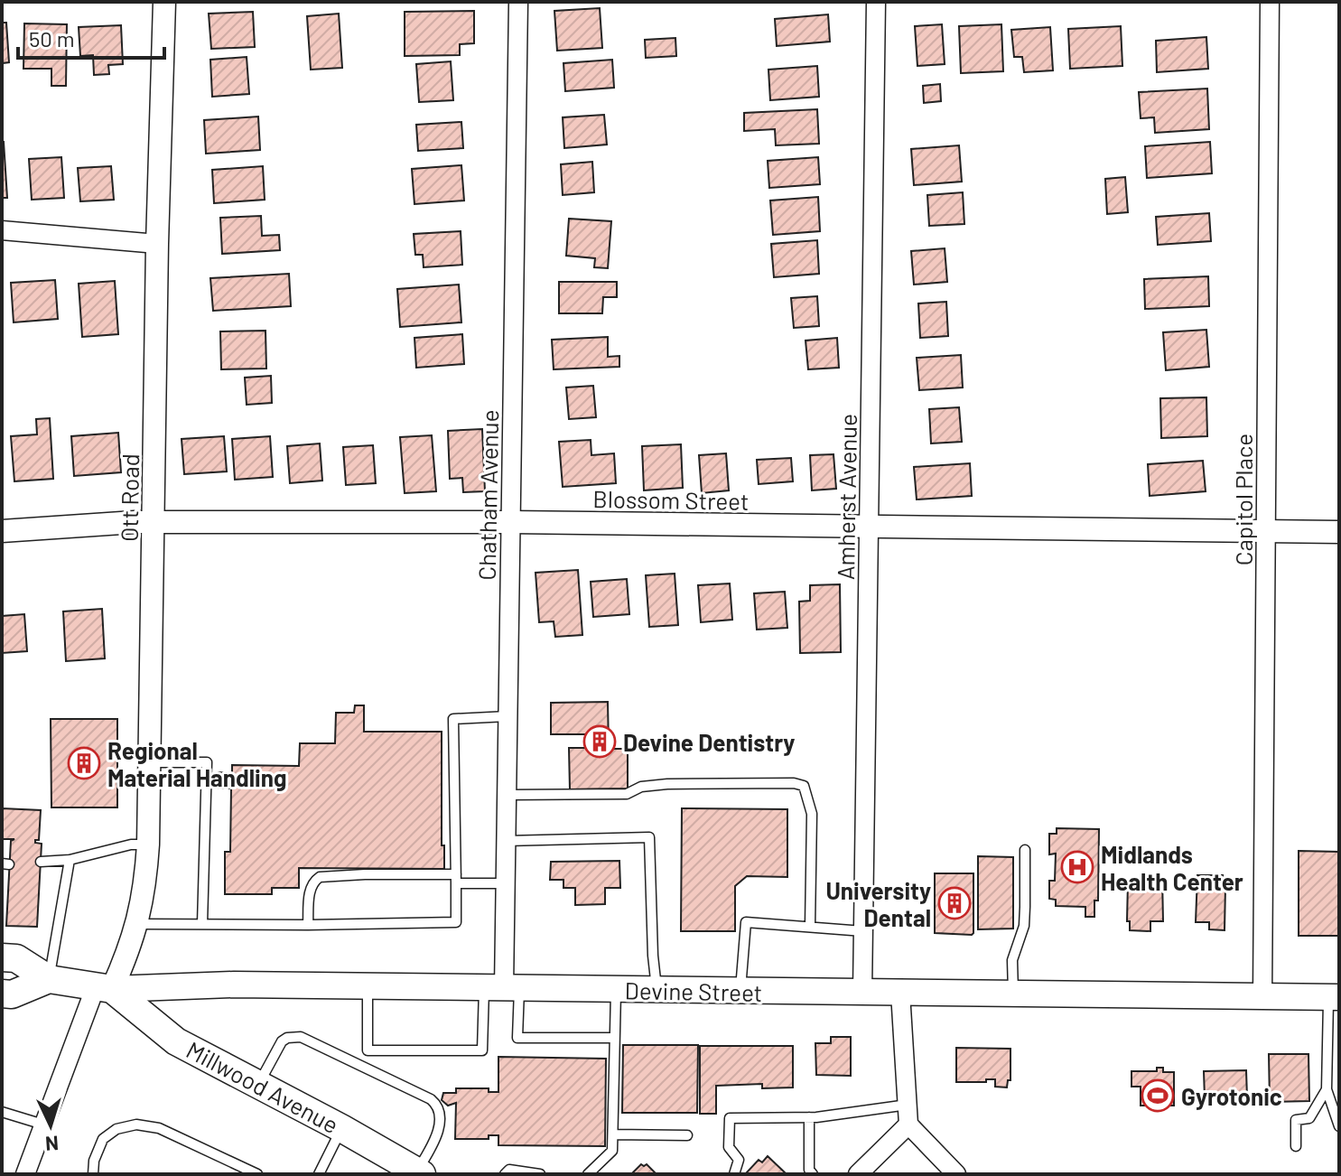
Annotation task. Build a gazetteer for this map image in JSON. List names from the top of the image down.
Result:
{
  "streets": {
    "main road": ["Devine Street", "Millwood Avenue"],
    "street": [
      "Chatham Avenue",
      "Amherst Avenue",
      "Ott Road",
      "Blossom Street",
      "Capitol Place"
    ]
  },
  "crossings": [
    ["Chatham Avenue", "Blossom Street"],
    ["Chatham Avenue", "Devine Street"],
    ["Amherst Avenue", "Blossom Street"],
    ["Amherst Avenue", "Devine Street"],
    ["Ott Road", "Blossom Street"],
    ["Ott Road", "Devine Street"],
    ["Ott Road", "Millwood Avenue"],
    ["Blossom Street", "Capitol Place"],
    ["Capitol Place", "Devine Street"],
    ["Devine Street", "Millwood Avenue"]
  ],
  "places": {
    "building": ["Devine Dentistry", "Regional Material Handling", "University Dental"],
    "hospital": ["Midlands Health Center"],
    "sports": ["Gyrotonic"]
  },
  "scale_bar": "50 m",
  "north": "bottom"
}
